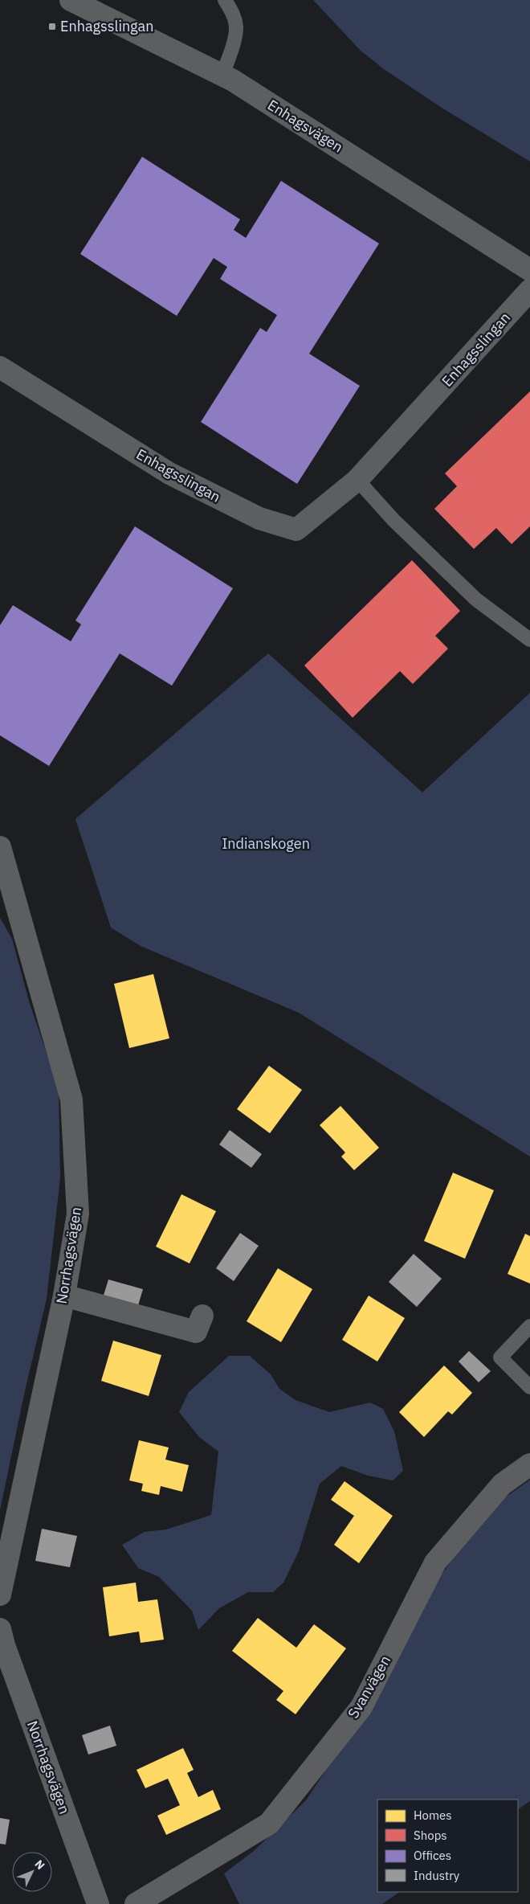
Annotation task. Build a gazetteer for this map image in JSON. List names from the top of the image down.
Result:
{
  "streets": {
    "street": [
      "Enhagsvägen",
      "Enhagsslingan",
      "Norrhagsvägen",
      "Svanvägen"
    ]
  },
  "parks": ["Indianskogen"],
  "places": {
    "transit": ["Enhagsslingan"]
  },
  "legend": [
    "Homes",
    "Shops",
    "Offices",
    "Industry"
  ],
  "north": "top right"
}
